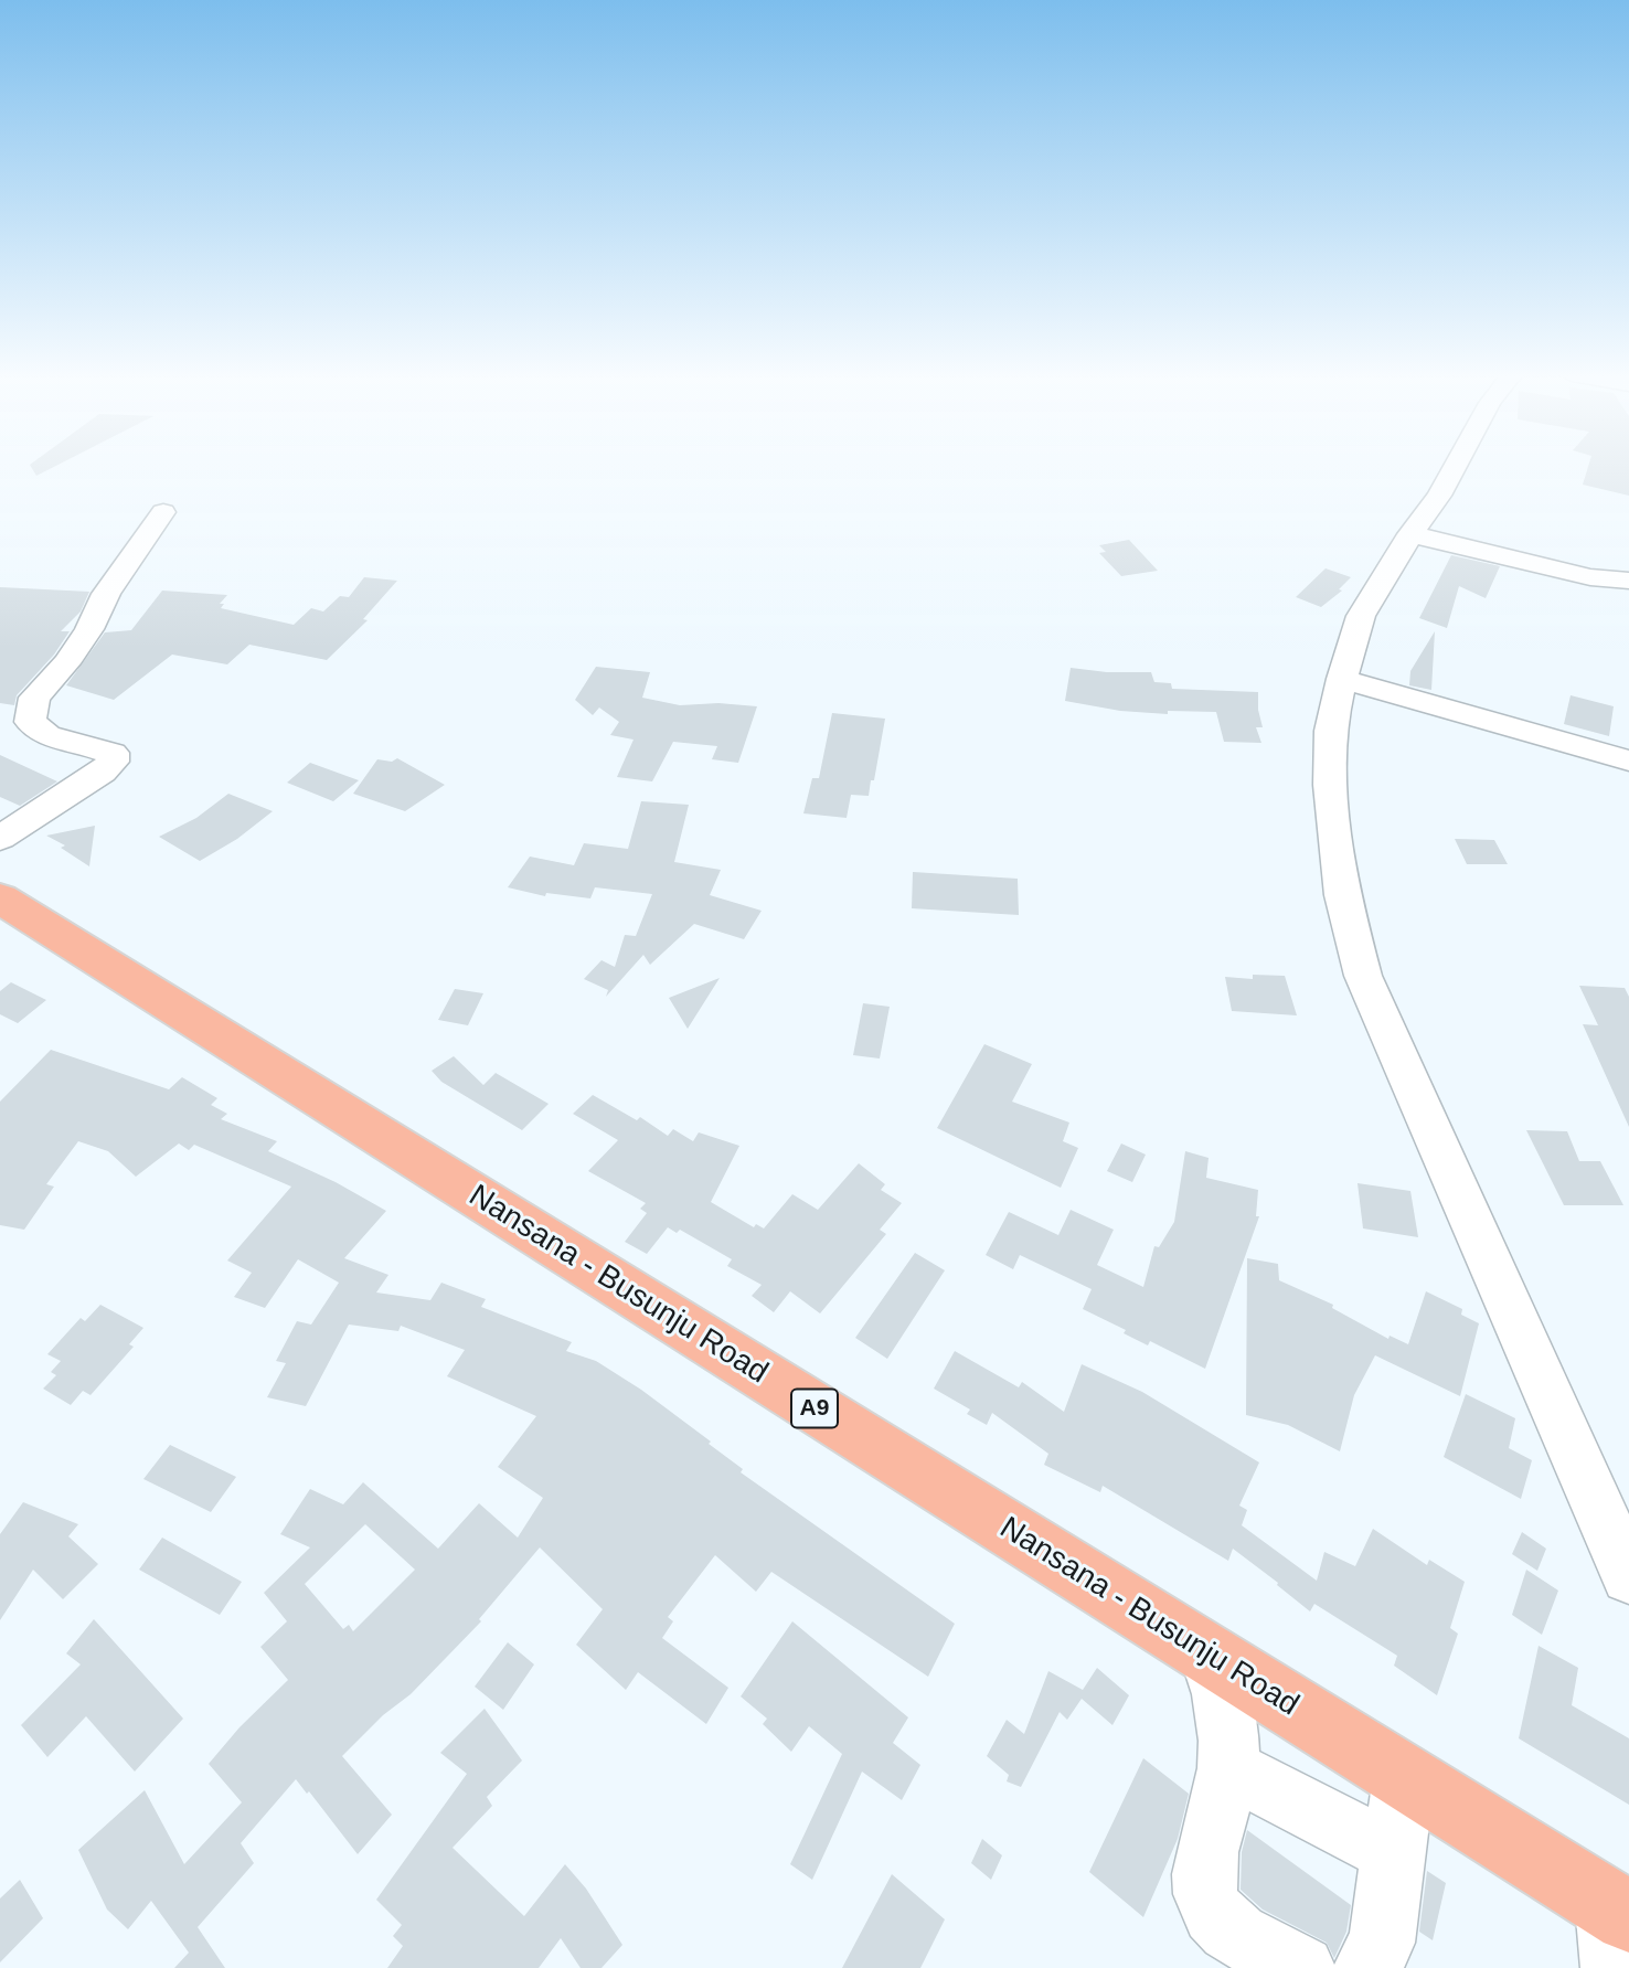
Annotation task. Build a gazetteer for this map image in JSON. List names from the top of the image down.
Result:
{
  "streets": {
    "main road": ["Nansana - Busunju Road", "A9"]
  }
}
